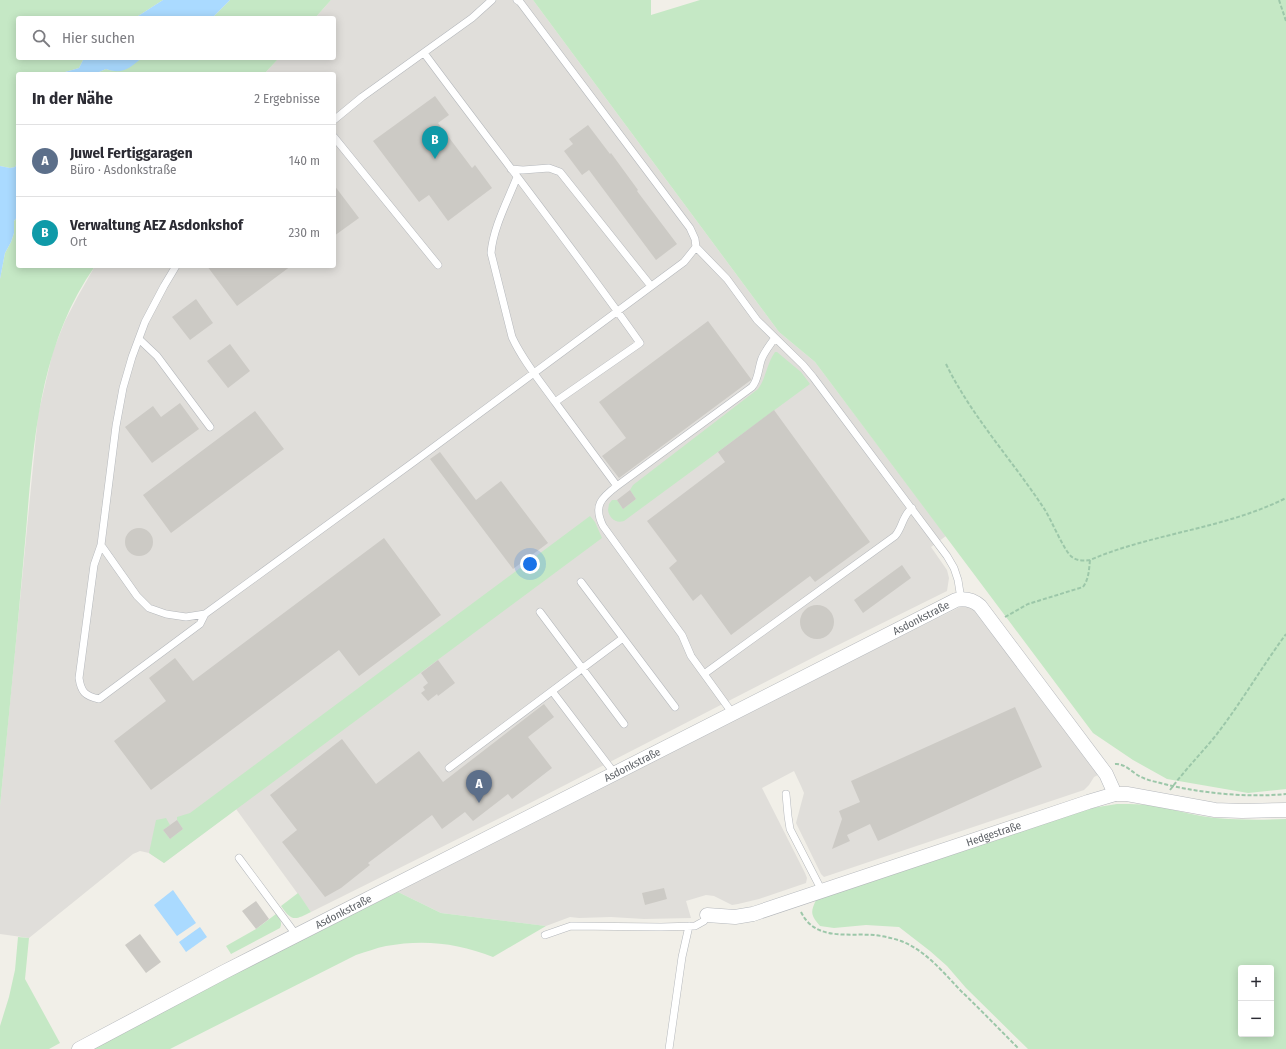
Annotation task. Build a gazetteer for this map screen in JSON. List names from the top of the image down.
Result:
{
  "streets": {
    "street": ["Asdonkstraße", "Hedgestraße"]
  },
  "crossings": [
    ["Asdonkstraße", "Hedgestraße"]
  ],
  "page": {
    "search": "Hier suchen",
    "heading": ["In der Nähe", "2 Ergebnisse"],
    "list": [
      {
        "mark": "A",
        "name": "Juwel Fertiggaragen",
        "note": "Büro · Asdonkstraße",
        "value": "140 m"
      },
      {
        "mark": "B",
        "name": "Verwaltung AEZ Asdonkshof",
        "note": "Ort",
        "value": "230 m"
      }
    ],
    "pins": ["B", "A"],
    "map_buttons": ["+", "−"]
  }
}
